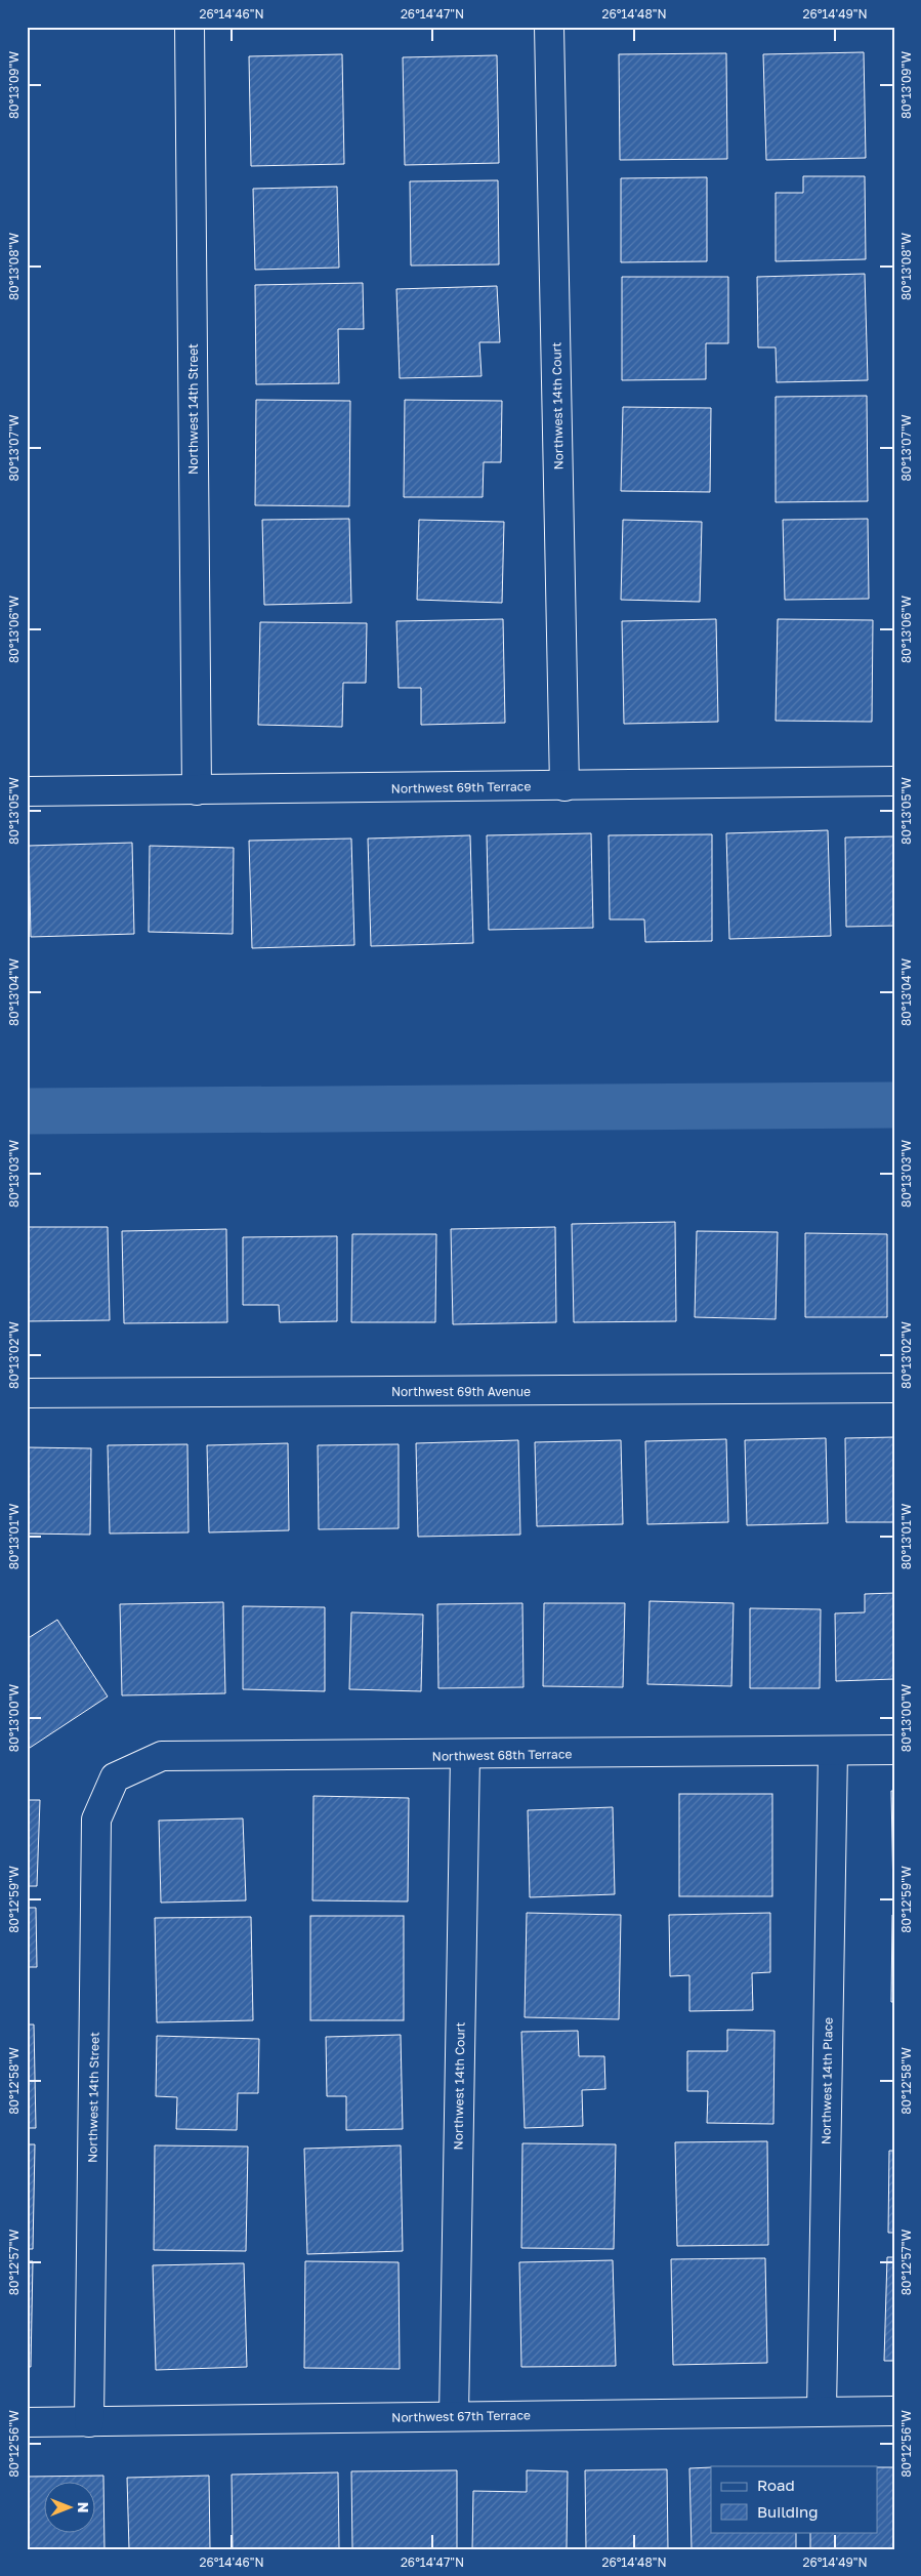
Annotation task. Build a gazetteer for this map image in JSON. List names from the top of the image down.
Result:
{
  "streets": {
    "street": [
      "Northwest 14th Court",
      "Northwest 14th Street",
      "Northwest 69th Terrace",
      "Northwest 69th Avenue",
      "Northwest 68th Terrace",
      "Northwest 14th Place",
      "Northwest 67th Terrace"
    ]
  },
  "crossings": [
    ["Northwest 14th Court", "Northwest 69th Terrace"],
    ["Northwest 14th Court", "Northwest 68th Terrace"],
    ["Northwest 14th Court", "Northwest 67th Terrace"],
    ["Northwest 14th Street", "Northwest 69th Terrace"],
    ["Northwest 14th Street", "Northwest 68th Terrace"],
    ["Northwest 14th Street", "Northwest 67th Terrace"],
    ["Northwest 68th Terrace", "Northwest 14th Place"],
    ["Northwest 14th Place", "Northwest 67th Terrace"]
  ],
  "legend": ["Road", "Building"],
  "north": "right",
  "coordinates": [
    "26°14'46\"N",
    "26°14'47\"N",
    "26°14'48\"N",
    "26°14'49\"N",
    "80°13'09\"W",
    "80°13'08\"W",
    "80°13'07\"W",
    "80°13'06\"W",
    "80°13'05\"W",
    "80°13'04\"W",
    "80°13'03\"W",
    "80°13'02\"W",
    "80°13'01\"W",
    "80°13'00\"W",
    "80°12'59\"W",
    "80°12'58\"W",
    "80°12'57\"W",
    "80°12'56\"W"
  ]
}
